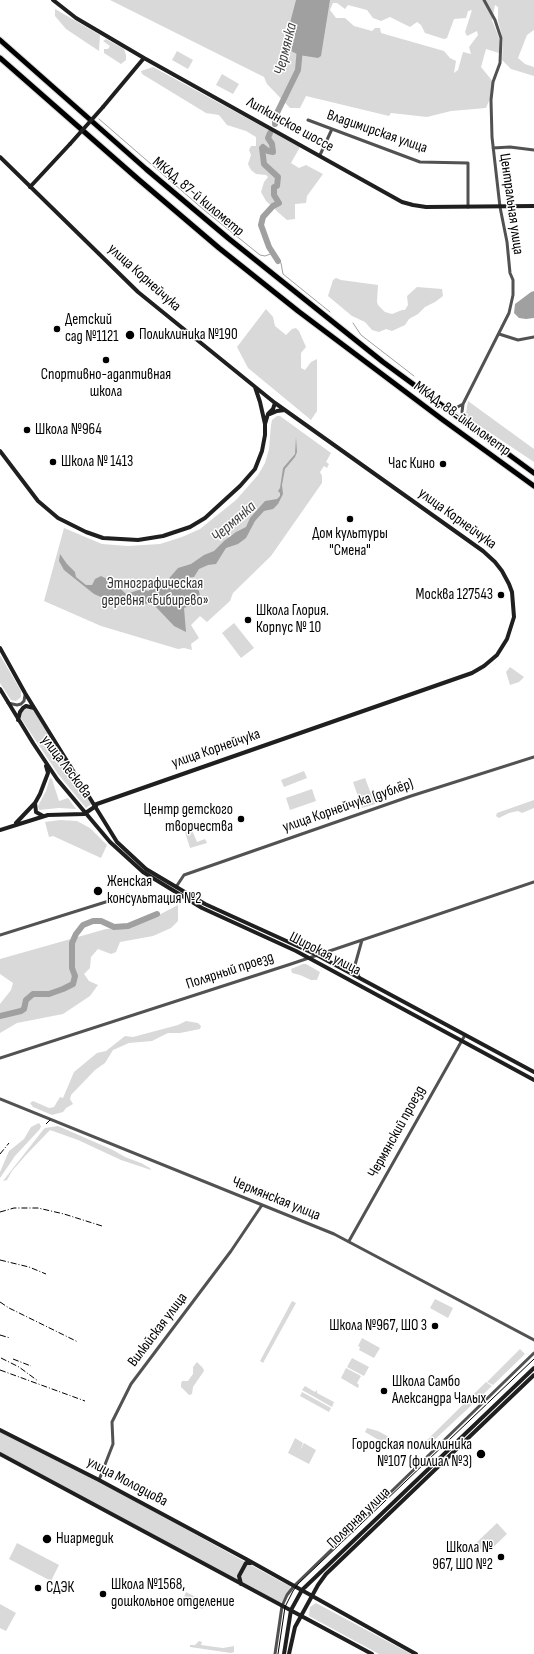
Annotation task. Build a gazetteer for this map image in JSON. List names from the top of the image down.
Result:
{
  "streets": {
    "highway": ["МКАД, 87-й километр", "МКАД, 88-й километр"],
    "street": [
      "Липкинское шоссе",
      "Владимирская улица",
      "Центральная улица",
      "улица Корнейчука",
      "улица Лескова",
      "улица Корнейчука (дублёр)",
      "Широкая улица",
      "Полярный проезд",
      "Чермянский проезд",
      "Чермянская улица",
      "Вилюйская улица",
      "улица Молодцова",
      "Полярная улица"
    ]
  },
  "crossings": [
    ["Липкинское шоссе", "Владимирская улица"],
    ["Липкинское шоссе", "Центральная улица"],
    ["МКАД, 87-й километр", "МКАД, 88-й километр"],
    ["улица Корнейчука", "улица Лескова"],
    ["улица Лескова", "Широкая улица"],
    ["улица Корнейчука (дублёр)", "Широкая улица"],
    ["Широкая улица", "Полярный проезд"],
    ["Широкая улица", "Чермянский проезд"],
    ["Чермянский проезд", "Чермянская улица"],
    ["Чермянская улица", "Вилюйская улица"],
    ["Вилюйская улица", "улица Молодцова"],
    ["улица Молодцова", "Полярная улица"]
  ],
  "water": ["Чермянка"],
  "parks": ["Этнографическая деревня «Бибирево»"],
  "places": [
    "Детский сад №1121",
    "Поликлиника №190",
    "Спортивно-адаптивная школа",
    "Школа №964",
    "Школа № 1413",
    "Час Кино",
    "Дом культуры \"Смена\"",
    "Москва 127543",
    "Школа Глория. Корпус № 10",
    "Центр детского творчества",
    "Женская консультация №2",
    "Школа №967, ШО 3",
    "Школа Самбо Александра Чалых",
    "Городская поликлиника №107 (филиал №3)",
    "Ниармедик",
    "Школа № 967, ШО №2",
    "СДЭК",
    "Школа №1568, дошкольное отделение"
  ]
}
